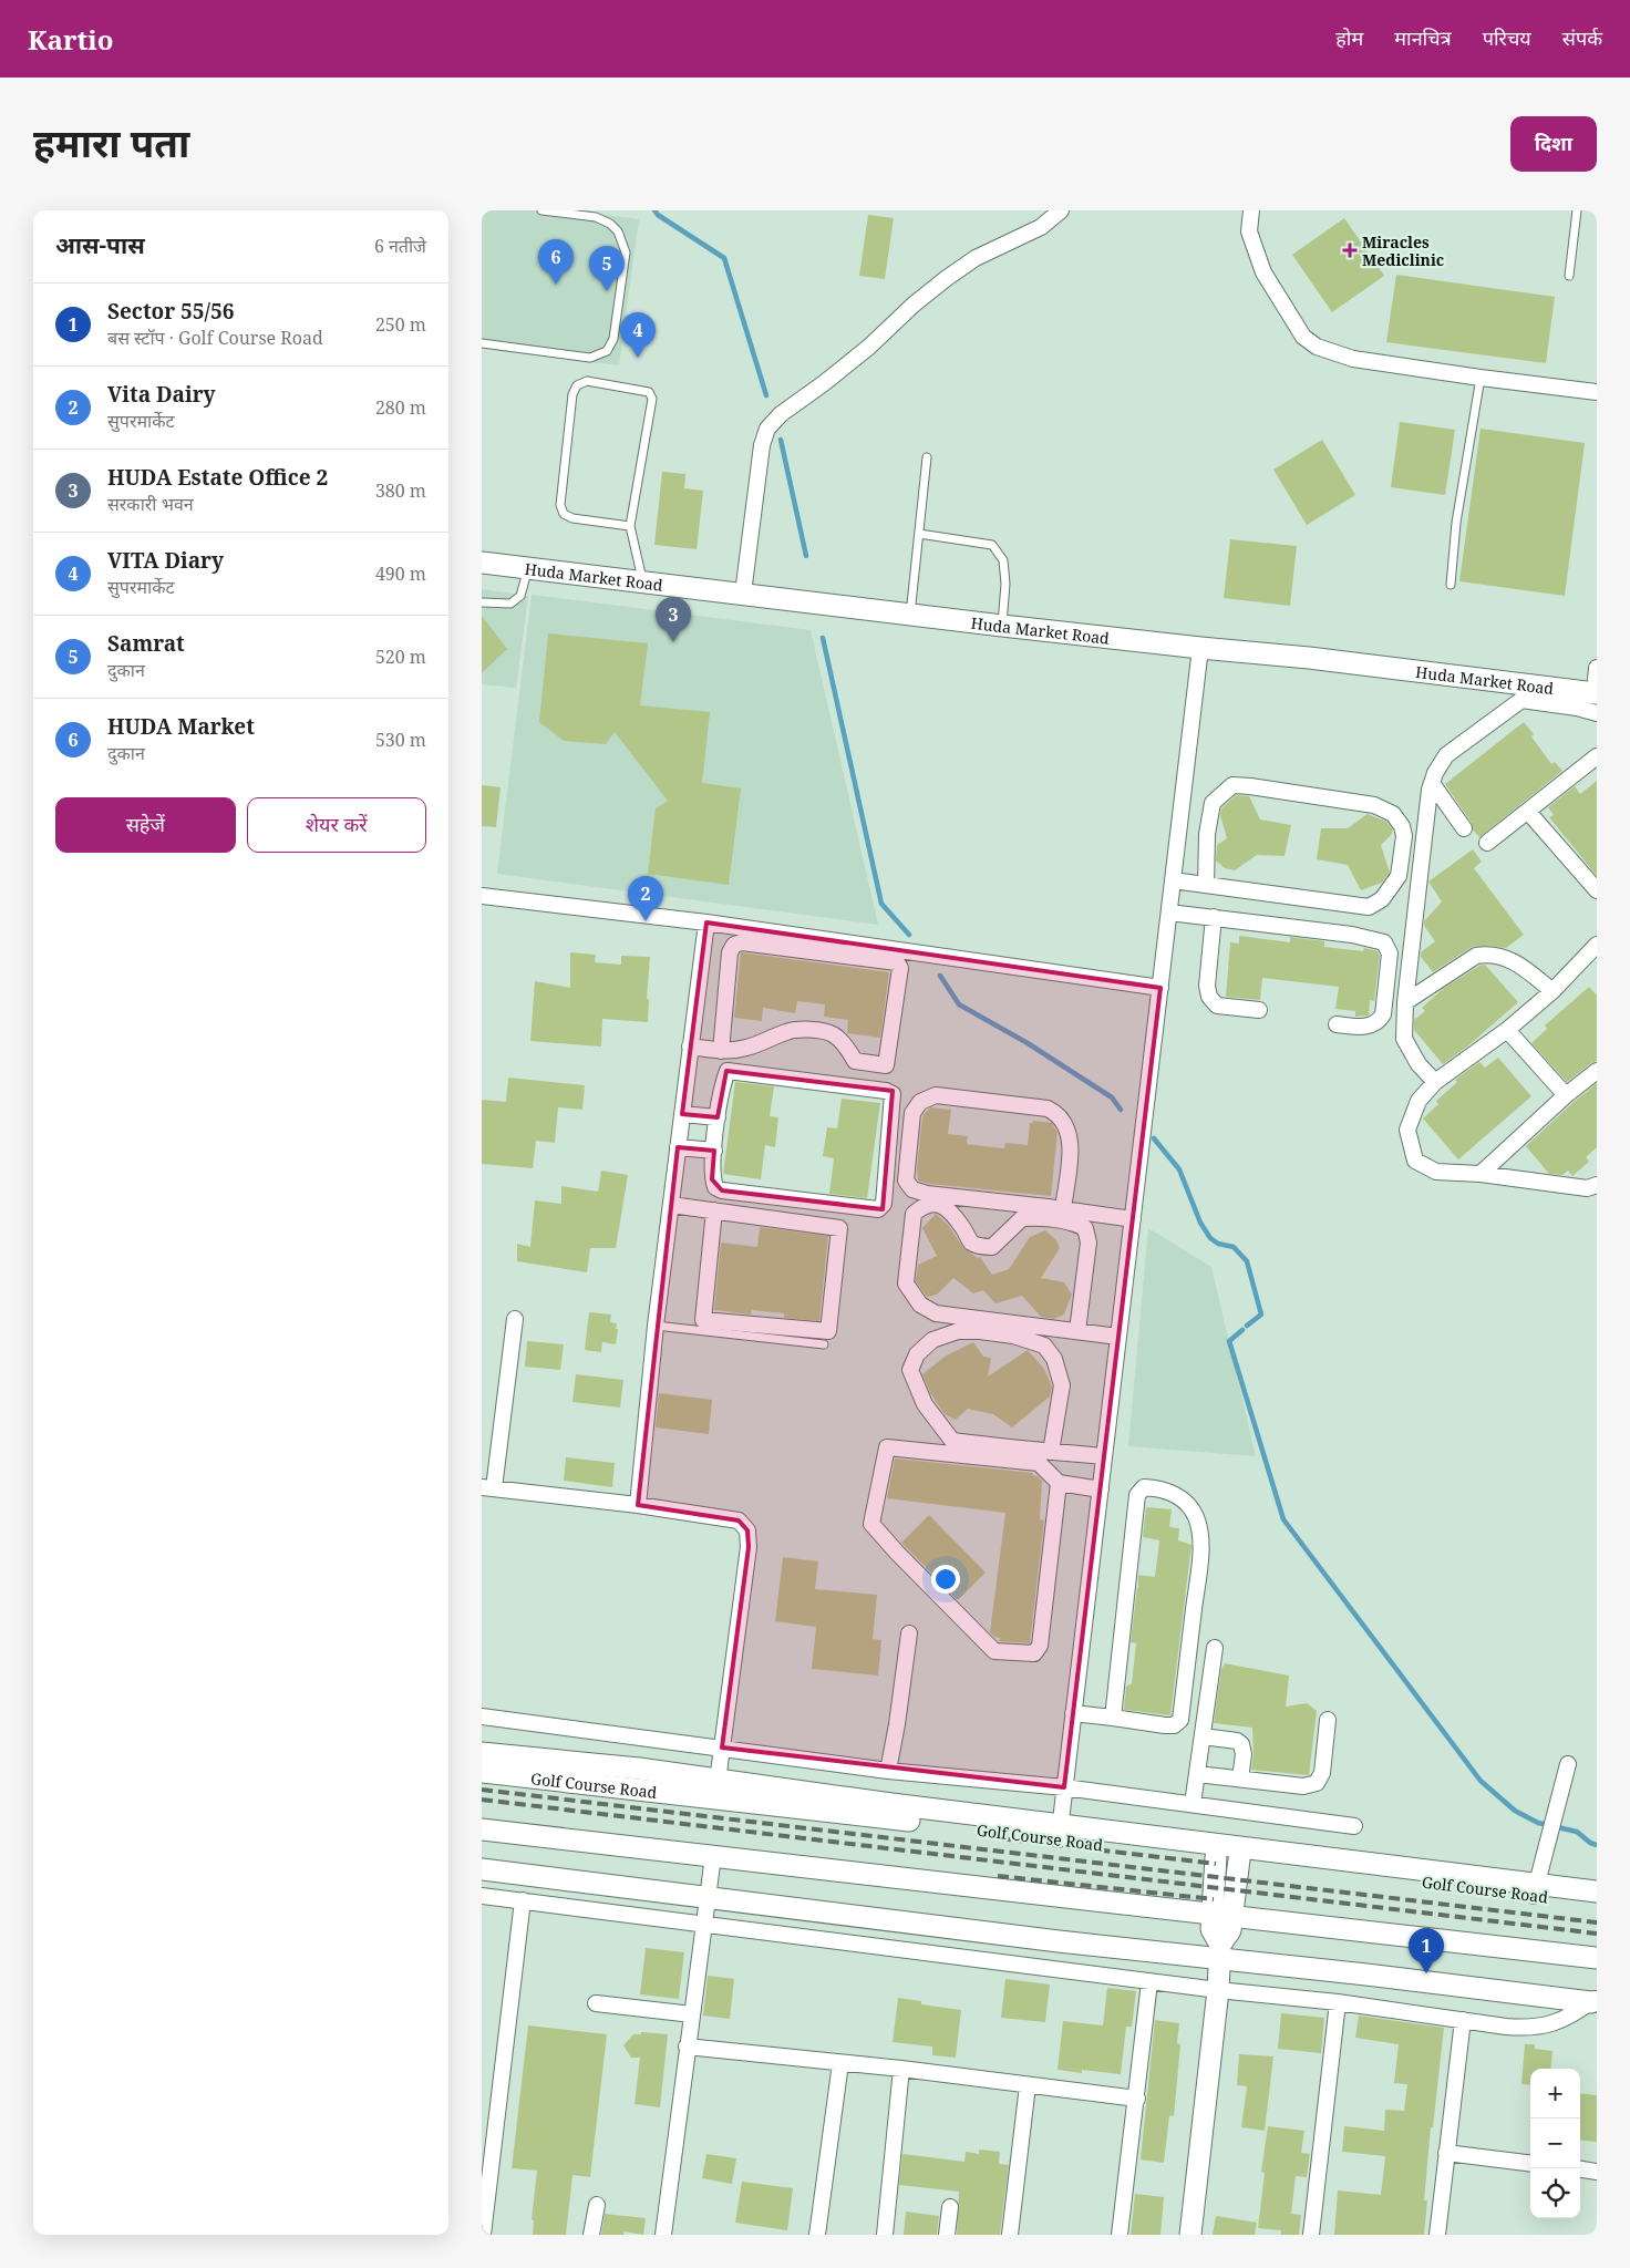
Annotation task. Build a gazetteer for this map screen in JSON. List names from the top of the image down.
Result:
{
  "streets": {
    "street": ["Huda Market Road", "Golf Course Road"]
  },
  "places": {
    "health": ["Miracles Mediclinic"]
  },
  "page": {
    "header": "Kartio",
    "nav": [
      "होम",
      "मानचित्र",
      "परिचय",
      "संपर्क"
    ],
    "title": "हमारा पता",
    "buttons": [
      "दिशा",
      ["सहेजें", "शेयर करें"]
    ],
    "heading": ["आस-पास", "6 नतीजे"],
    "pins": [
      "6",
      "5",
      "4",
      "3",
      "2",
      "1"
    ],
    "list": [
      {
        "mark": "1",
        "name": "Sector 55/56",
        "note": "बस स्टॉप · Golf Course Road",
        "value": "250 m"
      },
      {
        "mark": "2",
        "name": "Vita Dairy",
        "note": "सुपरमार्केट",
        "value": "280 m"
      },
      {
        "mark": "3",
        "name": "HUDA Estate Office 2",
        "note": "सरकारी भवन",
        "value": "380 m"
      },
      {
        "mark": "4",
        "name": "VITA Diary",
        "note": "सुपरमार्केट",
        "value": "490 m"
      },
      {
        "mark": "5",
        "name": "Samrat",
        "note": "दुकान",
        "value": "520 m"
      },
      {
        "mark": "6",
        "name": "HUDA Market",
        "note": "दुकान",
        "value": "530 m"
      }
    ],
    "map_buttons": ["+", "−"]
  }
}
